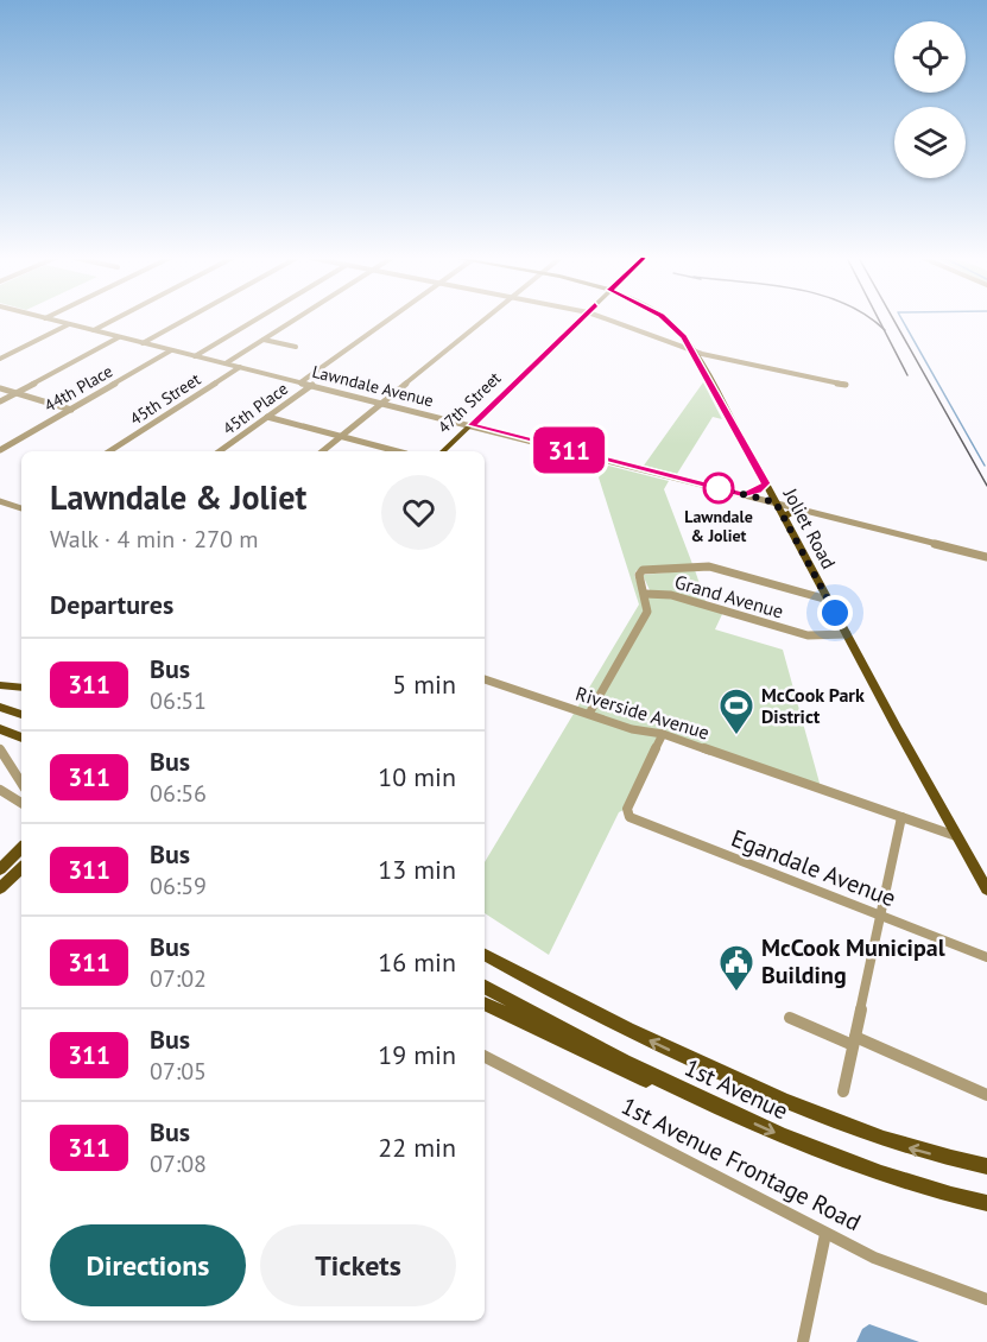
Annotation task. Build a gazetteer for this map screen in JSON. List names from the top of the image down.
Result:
{
  "streets": {
    "main road": ["47th Street", "Joliet Road", "1st Avenue"],
    "street": [
      "Lawndale Avenue",
      "44th Place",
      "45th Street",
      "45th Place",
      "Grand Avenue",
      "Riverside Avenue",
      "Egandale Avenue",
      "1st Avenue Frontage Road"
    ]
  },
  "crossings": [
    ["Lawndale Avenue", "44th Place"],
    ["Lawndale Avenue", "45th Street"],
    ["Lawndale Avenue", "47th Street"],
    ["Lawndale Avenue", "45th Place"],
    ["Lawndale Avenue", "Joliet Road"],
    ["Joliet Road", "Grand Avenue"],
    ["Joliet Road", "Riverside Avenue"],
    ["Riverside Avenue", "Egandale Avenue"]
  ],
  "places": {
    "other": ["Lawndale & Joliet"],
    "sports": ["McCook Park District"],
    "public building": ["McCook Municipal Building"]
  },
  "lines": ["bus line 311"],
  "page": {
    "on_map": "311",
    "heading": [
      ["Lawndale & Joliet", "Walk · 4 min · 270 m"],
      "Departures"
    ],
    "list": [
      {
        "mark": "311",
        "name": "Bus",
        "note": "06:51",
        "value": "5 min"
      },
      {
        "mark": "311",
        "name": "Bus",
        "note": "06:56",
        "value": "10 min"
      },
      {
        "mark": "311",
        "name": "Bus",
        "note": "06:59",
        "value": "13 min"
      },
      {
        "mark": "311",
        "name": "Bus",
        "note": "07:02",
        "value": "16 min"
      },
      {
        "mark": "311",
        "name": "Bus",
        "note": "07:05",
        "value": "19 min"
      },
      {
        "mark": "311",
        "name": "Bus",
        "note": "07:08",
        "value": "22 min"
      }
    ],
    "buttons": ["Directions", "Tickets"]
  }
}
